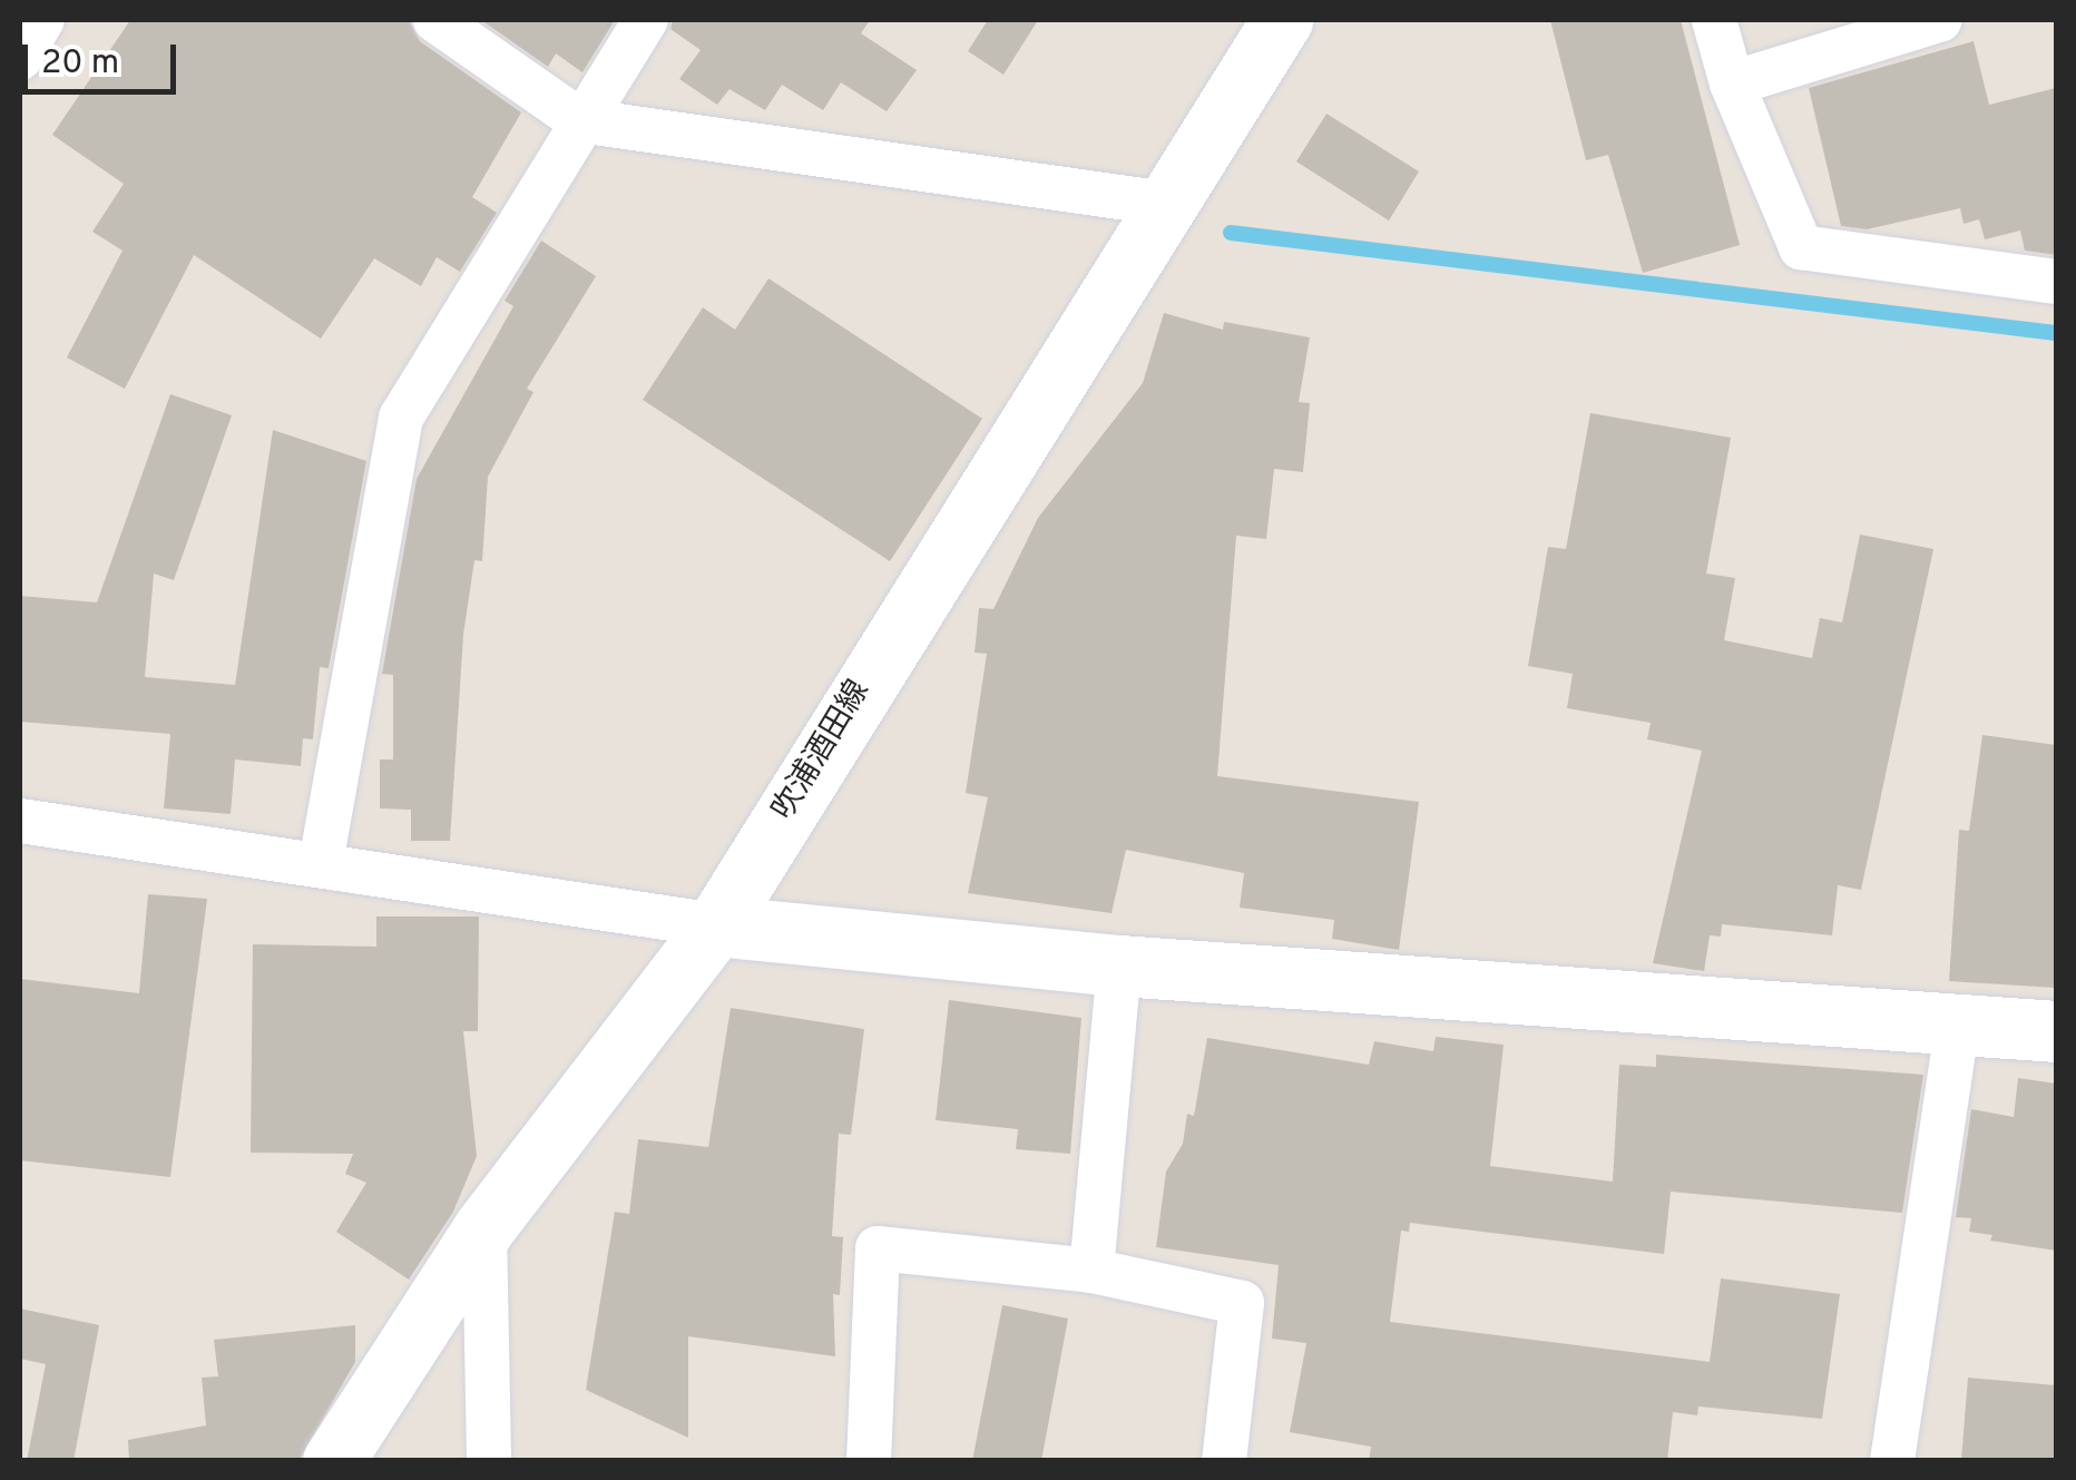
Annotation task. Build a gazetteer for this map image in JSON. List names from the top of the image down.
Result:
{
  "streets": {
    "main road": ["吹浦酒田線"]
  },
  "scale_bar": "20 m"
}
